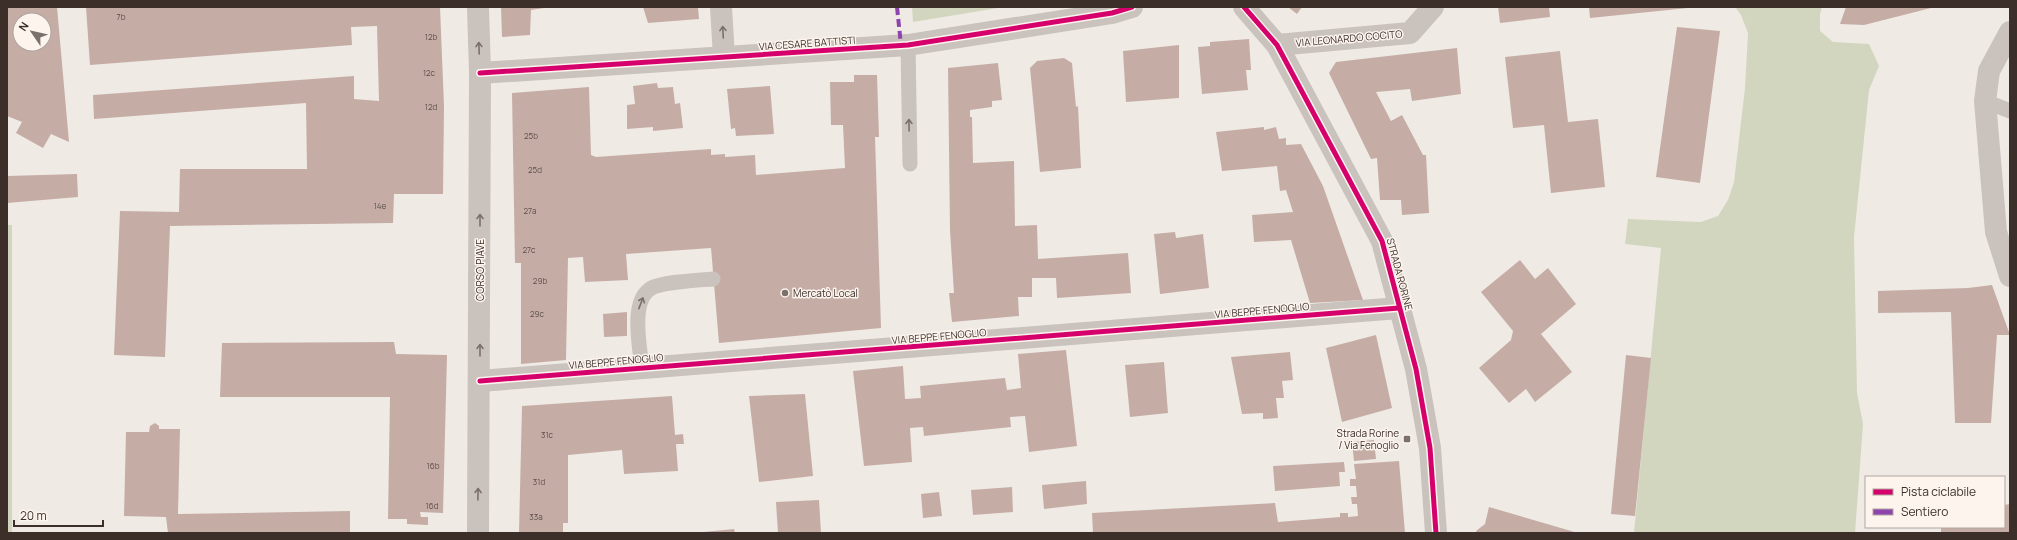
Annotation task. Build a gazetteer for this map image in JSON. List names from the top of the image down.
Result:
{
  "streets": {
    "street": [
      "VIA LEONARDO COCITO",
      "VIA CESARE BATTISTI",
      "CORSO PIAVE",
      "STRADA RORINE",
      "VIA BEPPE FENOGLIO"
    ]
  },
  "crossings": [
    ["VIA LEONARDO COCITO", "STRADA RORINE"],
    ["VIA CESARE BATTISTI", "CORSO PIAVE"],
    ["CORSO PIAVE", "VIA BEPPE FENOGLIO"],
    ["STRADA RORINE", "VIA BEPPE FENOGLIO"]
  ],
  "one_way": ["CORSO PIAVE"],
  "places": {
    "other": ["Mercatò Local"],
    "transit": ["Strada Rorine / Via Fenoglio"]
  },
  "house_numbers": [
    "7b",
    "12b",
    "12c",
    "12d",
    "25b",
    "25d",
    "14e",
    "27a",
    "27c",
    "29b",
    "29c",
    "31c",
    "16b",
    "31d",
    "16d",
    "33a"
  ],
  "legend": ["Pista ciclabile", "Sentiero"],
  "scale_bar": "20 m",
  "north": "top left"
}
